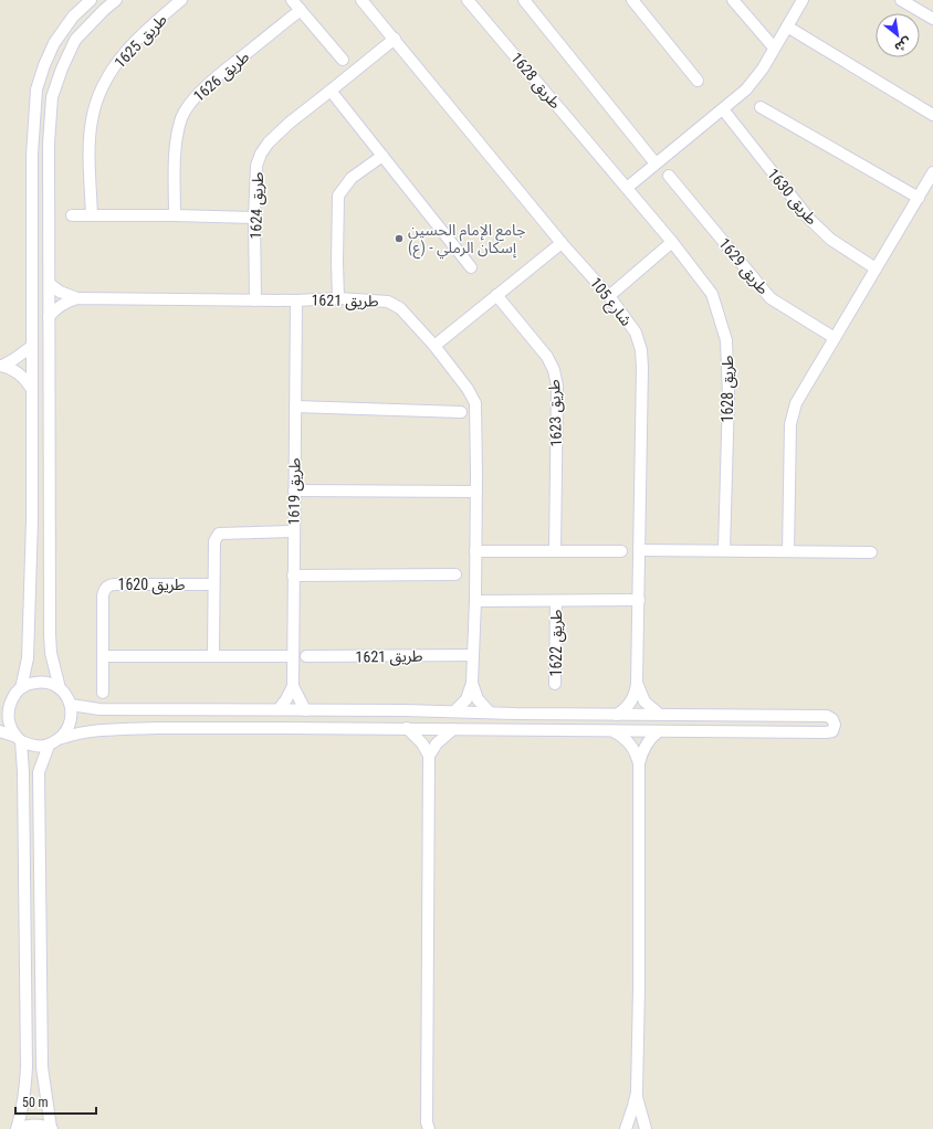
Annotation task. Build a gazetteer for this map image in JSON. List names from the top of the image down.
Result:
{
  "streets": {
    "street": [
      "طريق 1625",
      "طريق 1626",
      "طريق 1628",
      "طريق 1630",
      "طريق 1624",
      "طريق 1629",
      "طريق 1621",
      "شارع 105",
      "طريق 1623",
      "طريق 1619",
      "طريق 1620",
      "طريق 1622"
    ]
  },
  "crossings": [
    ["طريق 1624", "طريق 1621"],
    ["طريق 1624", "شارع 105"],
    ["طريق 1621", "طريق 1619"],
    ["طريق 1621", "طريق 1622"],
    ["شارع 105", "طريق 1622"]
  ],
  "places": ["جامع الإمام الحسين (ع) - إسكان الرملي"],
  "scale_bar": "50 m",
  "north": "bottom right"
}
